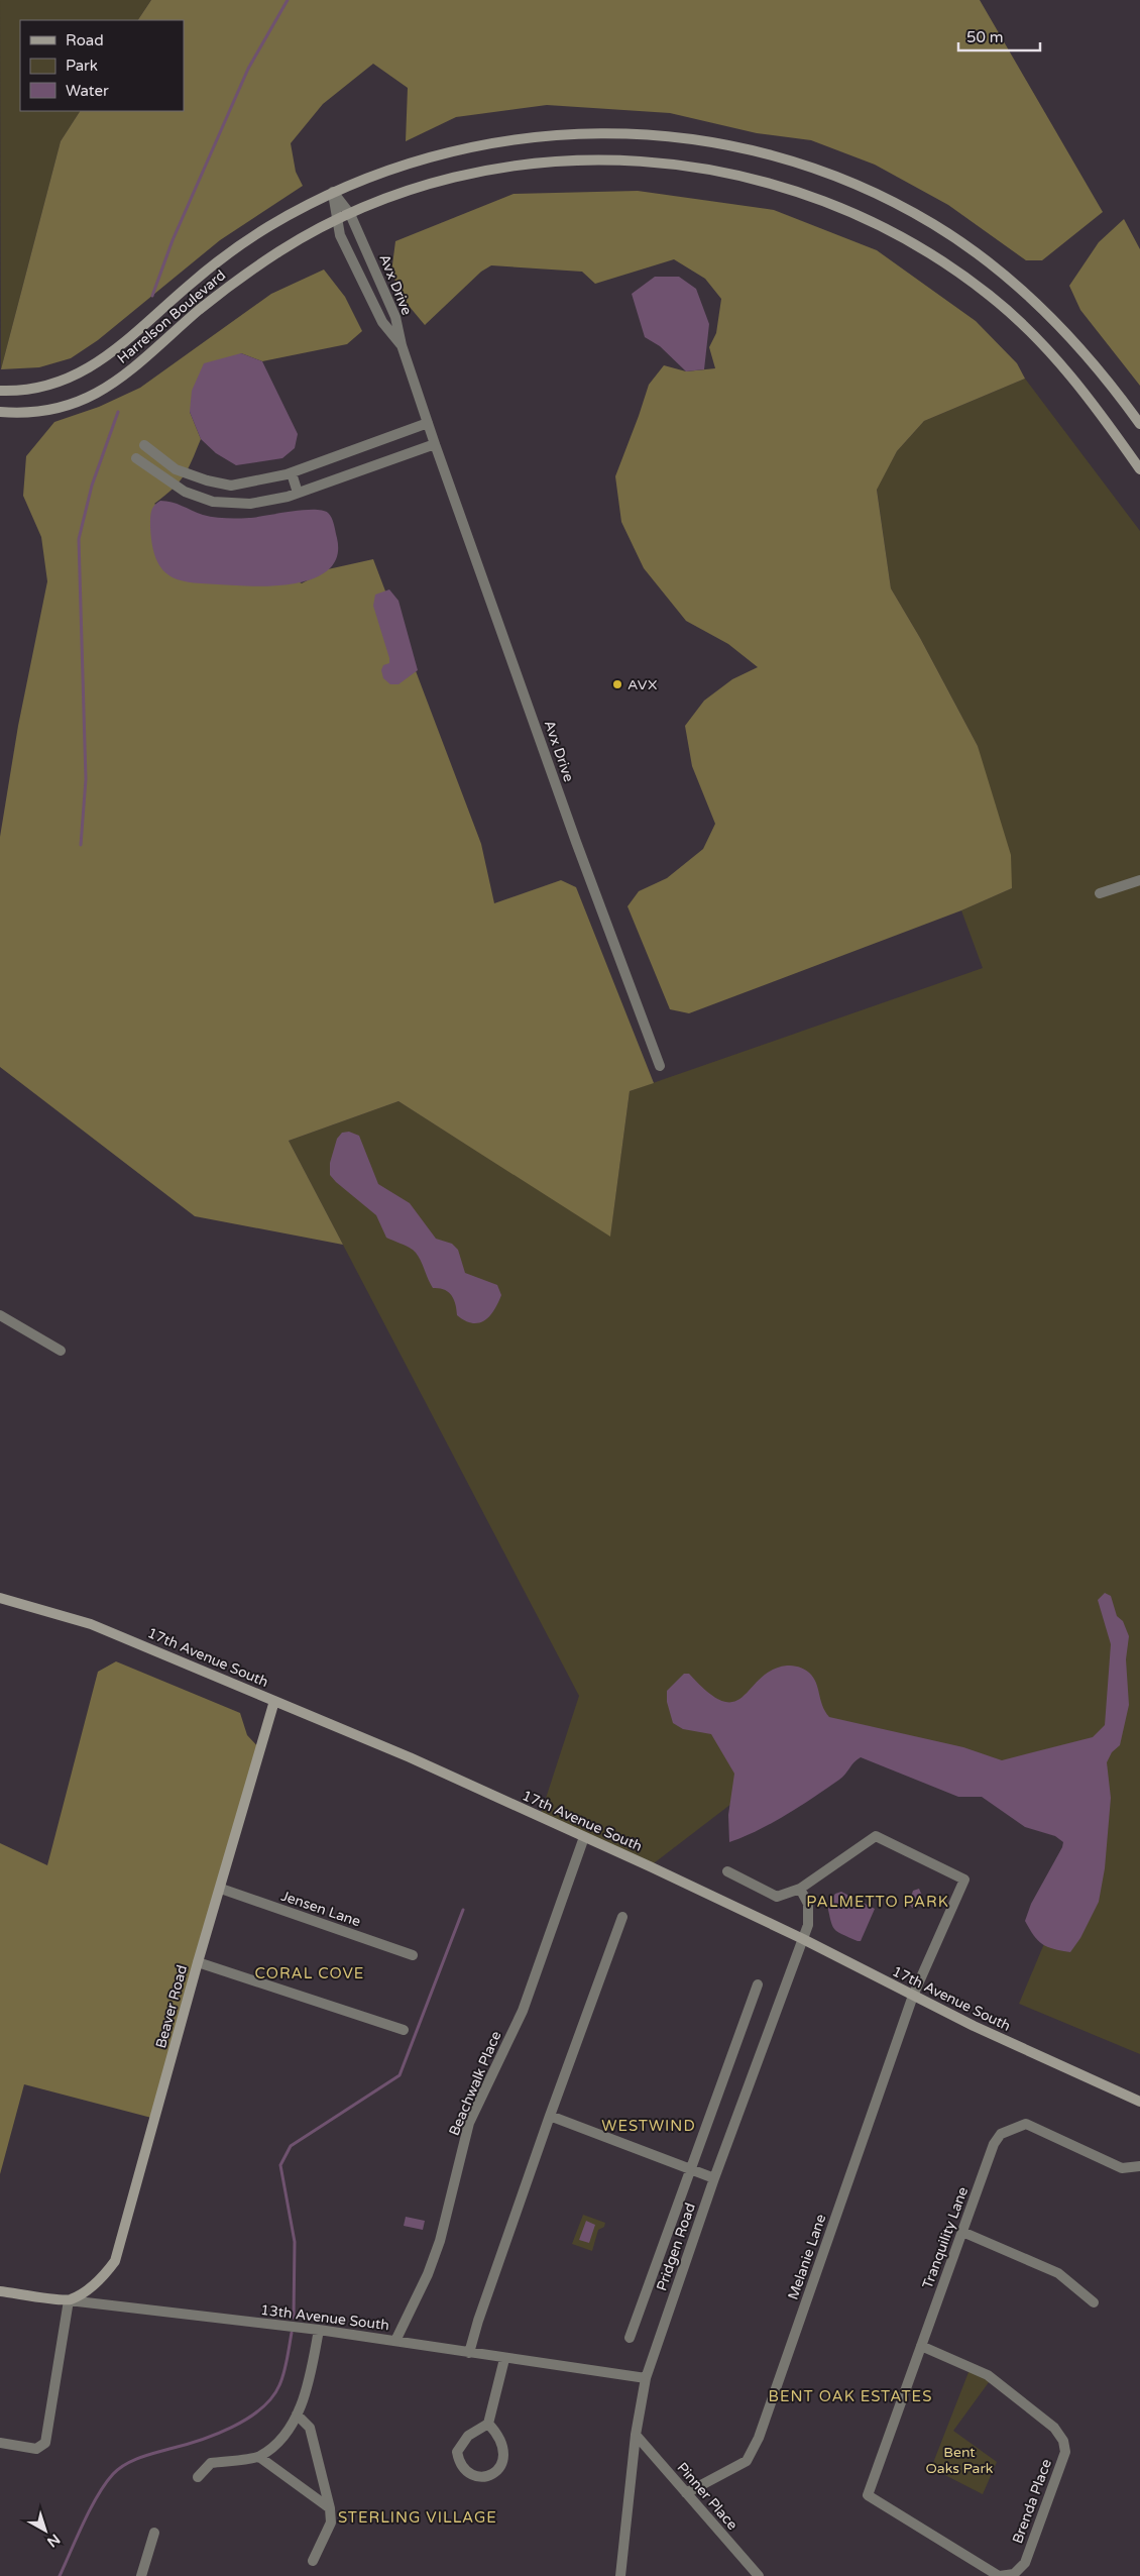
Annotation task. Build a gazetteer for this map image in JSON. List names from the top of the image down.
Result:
{
  "streets": {
    "main road": [
      "Harrelson Boulevard",
      "17th Avenue South",
      "Beaver Road",
      "13th Avenue South"
    ],
    "street": [
      "Avx Drive",
      "Jensen Lane",
      "Beachwalk Place",
      "Tranquility Lane",
      "Pridgen Road",
      "Melanie Lane",
      "Pinner Place",
      "Brenda Place"
    ]
  },
  "crossings": [
    ["Avx Drive", "Harrelson Boulevard"],
    ["17th Avenue South", "Beaver Road"],
    ["17th Avenue South", "Beachwalk Place"],
    ["17th Avenue South", "Pridgen Road"],
    ["17th Avenue South", "Melanie Lane"],
    ["Jensen Lane", "Beaver Road"],
    ["Beaver Road", "13th Avenue South"],
    ["Beachwalk Place", "13th Avenue South"],
    ["Tranquility Lane", "Brenda Place"],
    ["Pridgen Road", "Melanie Lane"],
    ["Pridgen Road", "13th Avenue South"],
    ["Pridgen Road", "Pinner Place"],
    ["Melanie Lane", "Pinner Place"]
  ],
  "districts": [
    "PALMETTO PARK",
    "CORAL COVE",
    "WESTWIND",
    "BENT OAK ESTATES",
    "STERLING VILLAGE"
  ],
  "parks": ["Bent Oaks Park"],
  "places": ["AVX"],
  "legend": ["Road", "Park", "Water"],
  "scale_bar": "50 m",
  "north": "bottom right"
}
